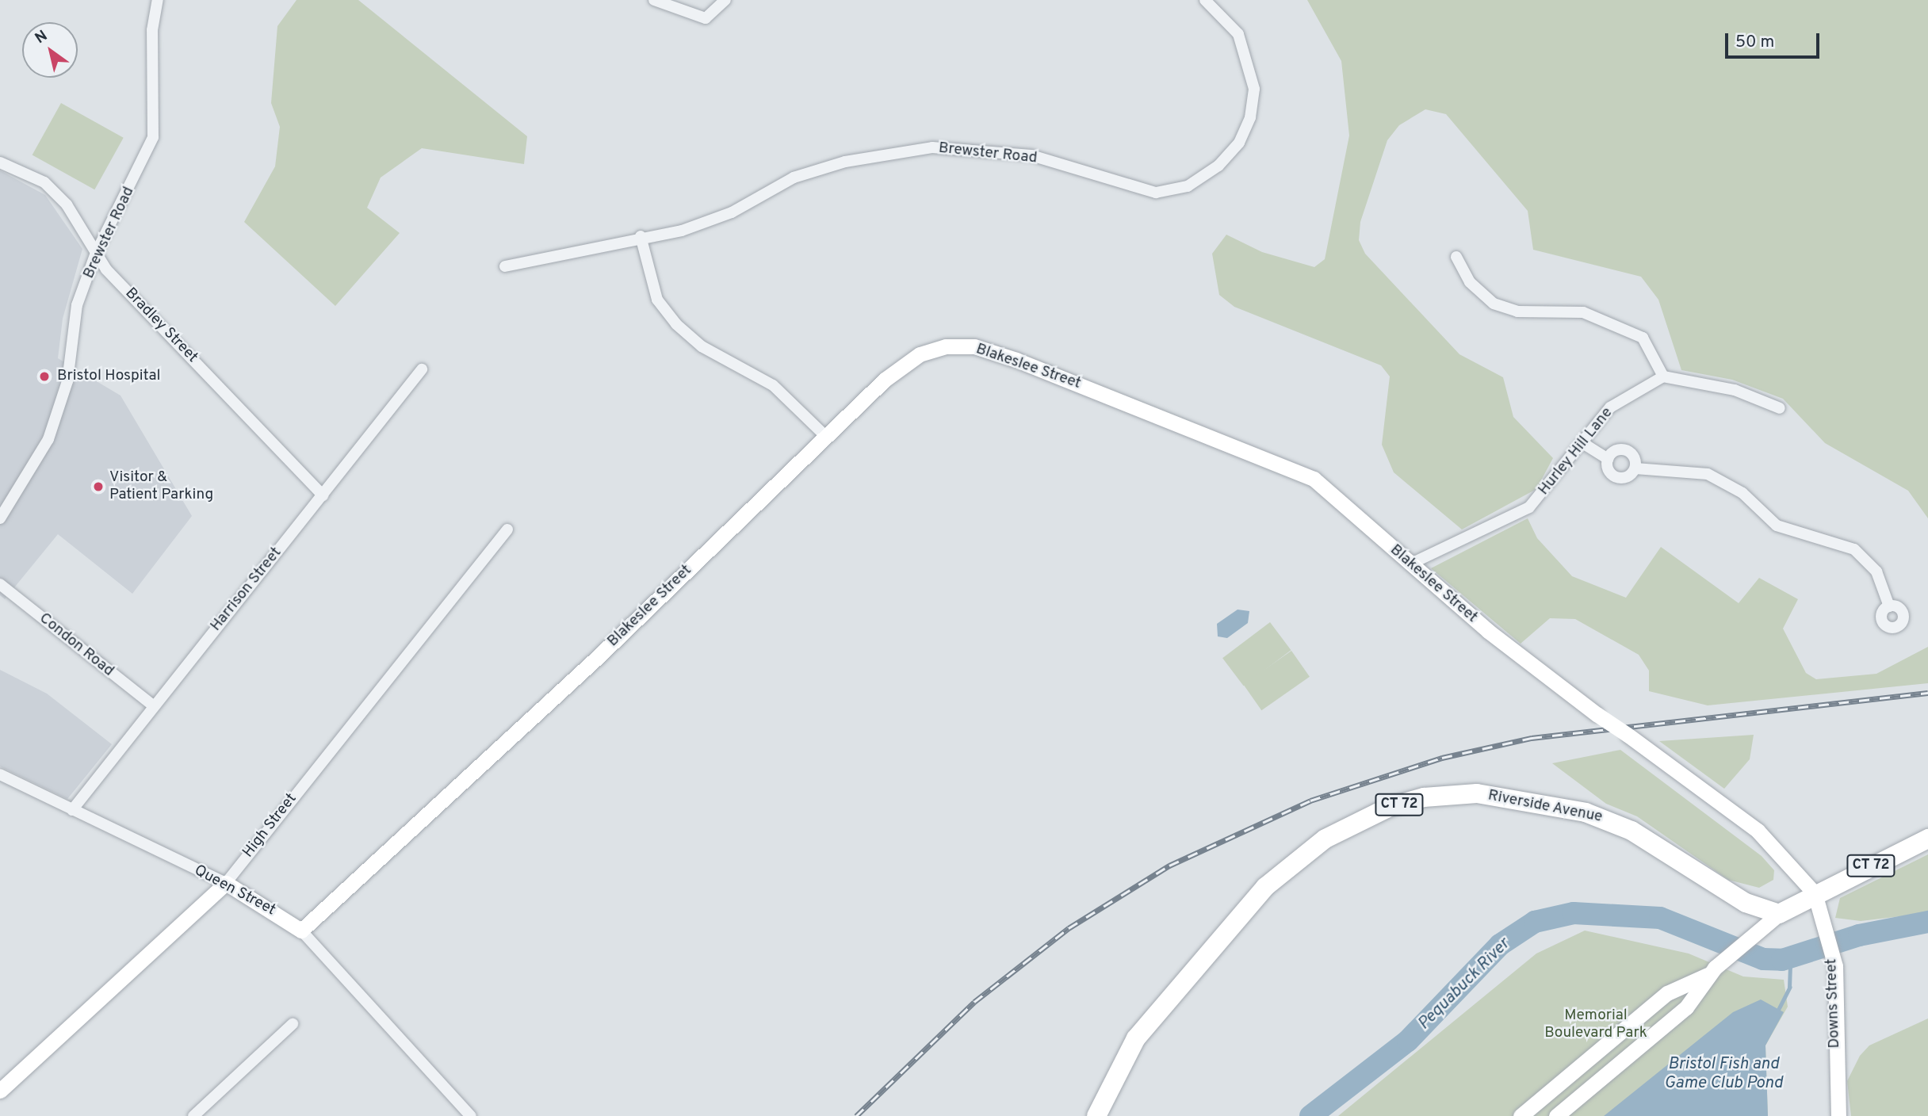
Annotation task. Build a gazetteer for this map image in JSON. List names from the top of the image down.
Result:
{
  "streets": {
    "highway": ["CT 72", "Riverside Avenue"],
    "street": [
      "Brewster Road",
      "Bradley Street",
      "Blakeslee Street",
      "Hurley Hill Lane",
      "Harrison Street",
      "Condon Road",
      "High Street",
      "Queen Street",
      "Downs Street"
    ]
  },
  "crossings": [
    ["Brewster Road", "Bradley Street"],
    ["Bradley Street", "Harrison Street"],
    ["Blakeslee Street", "Hurley Hill Lane"],
    ["Blakeslee Street", "CT 72"],
    ["Blakeslee Street", "Queen Street"],
    ["Blakeslee Street", "Downs Street"],
    ["Harrison Street", "Condon Road"],
    ["Harrison Street", "Queen Street"],
    ["CT 72", "Riverside Avenue"],
    ["CT 72", "Downs Street"],
    ["High Street", "Queen Street"]
  ],
  "water": ["Pequabuck River", "Bristol Fish and Game Club Pond"],
  "parks": ["Memorial Boulevard Park"],
  "places": ["Bristol Hospital", "Visitor & Patient Parking"],
  "scale_bar": "50 m",
  "north": "top left"
}
